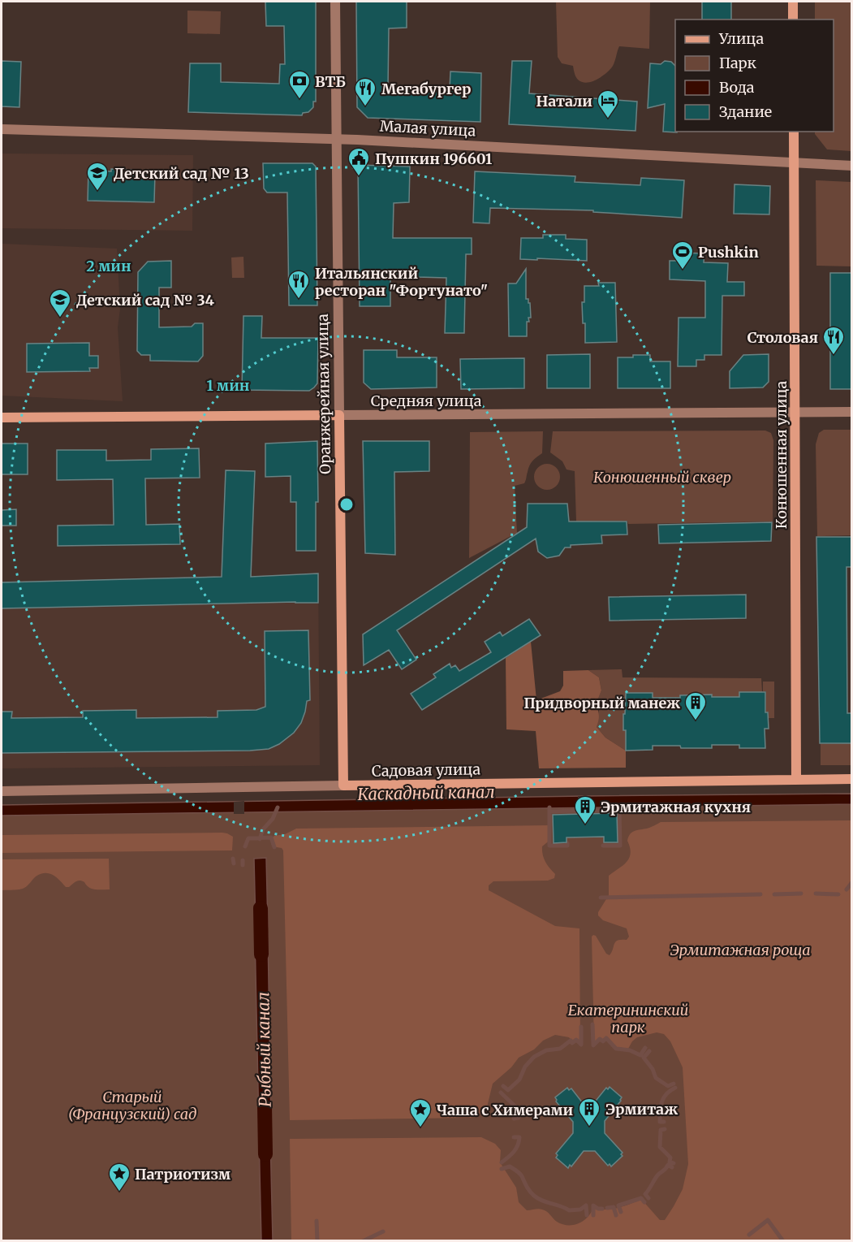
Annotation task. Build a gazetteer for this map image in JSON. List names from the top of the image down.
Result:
{
  "streets": {
    "main road": [
      "Оранжерейная улица",
      "Средняя улица",
      "Конюшенная улица",
      "Садовая улица"
    ],
    "street": ["Малая улица"]
  },
  "crossings": [
    ["Малая улица", "Оранжерейная улица"],
    ["Малая улица", "Конюшенная улица"],
    ["Оранжерейная улица", "Средняя улица"],
    ["Оранжерейная улица", "Садовая улица"],
    ["Средняя улица", "Конюшенная улица"],
    ["Конюшенная улица", "Садовая улица"]
  ],
  "water": ["Каскадный канал", "Рыбный канал"],
  "parks": [
    "Конюшенный сквер",
    "Эрмитажная роща",
    "Екатерининский парк",
    "Старый (Французский) сад"
  ],
  "places": {
    "bank": ["ВТБ"],
    "restaurant": ["Мегабургер", "Итальянский ресторан \"Фортунато\"", "Столовая"],
    "hotel": ["Натали"],
    "public building": ["Пушкин 196601"],
    "school or university": ["Детский сад № 13", "Детский сад № 34"],
    "sports": ["Pushkin"],
    "building": ["Придворный манеж", "Эрмитажная кухня", "Эрмитаж"],
    "place": ["Чаша с Химерами", "Патриотизм"]
  },
  "legend": [
    "Улица",
    "Парк",
    "Вода",
    "Здание"
  ],
  "rings": ["2 мин", "1 мин"]
}
